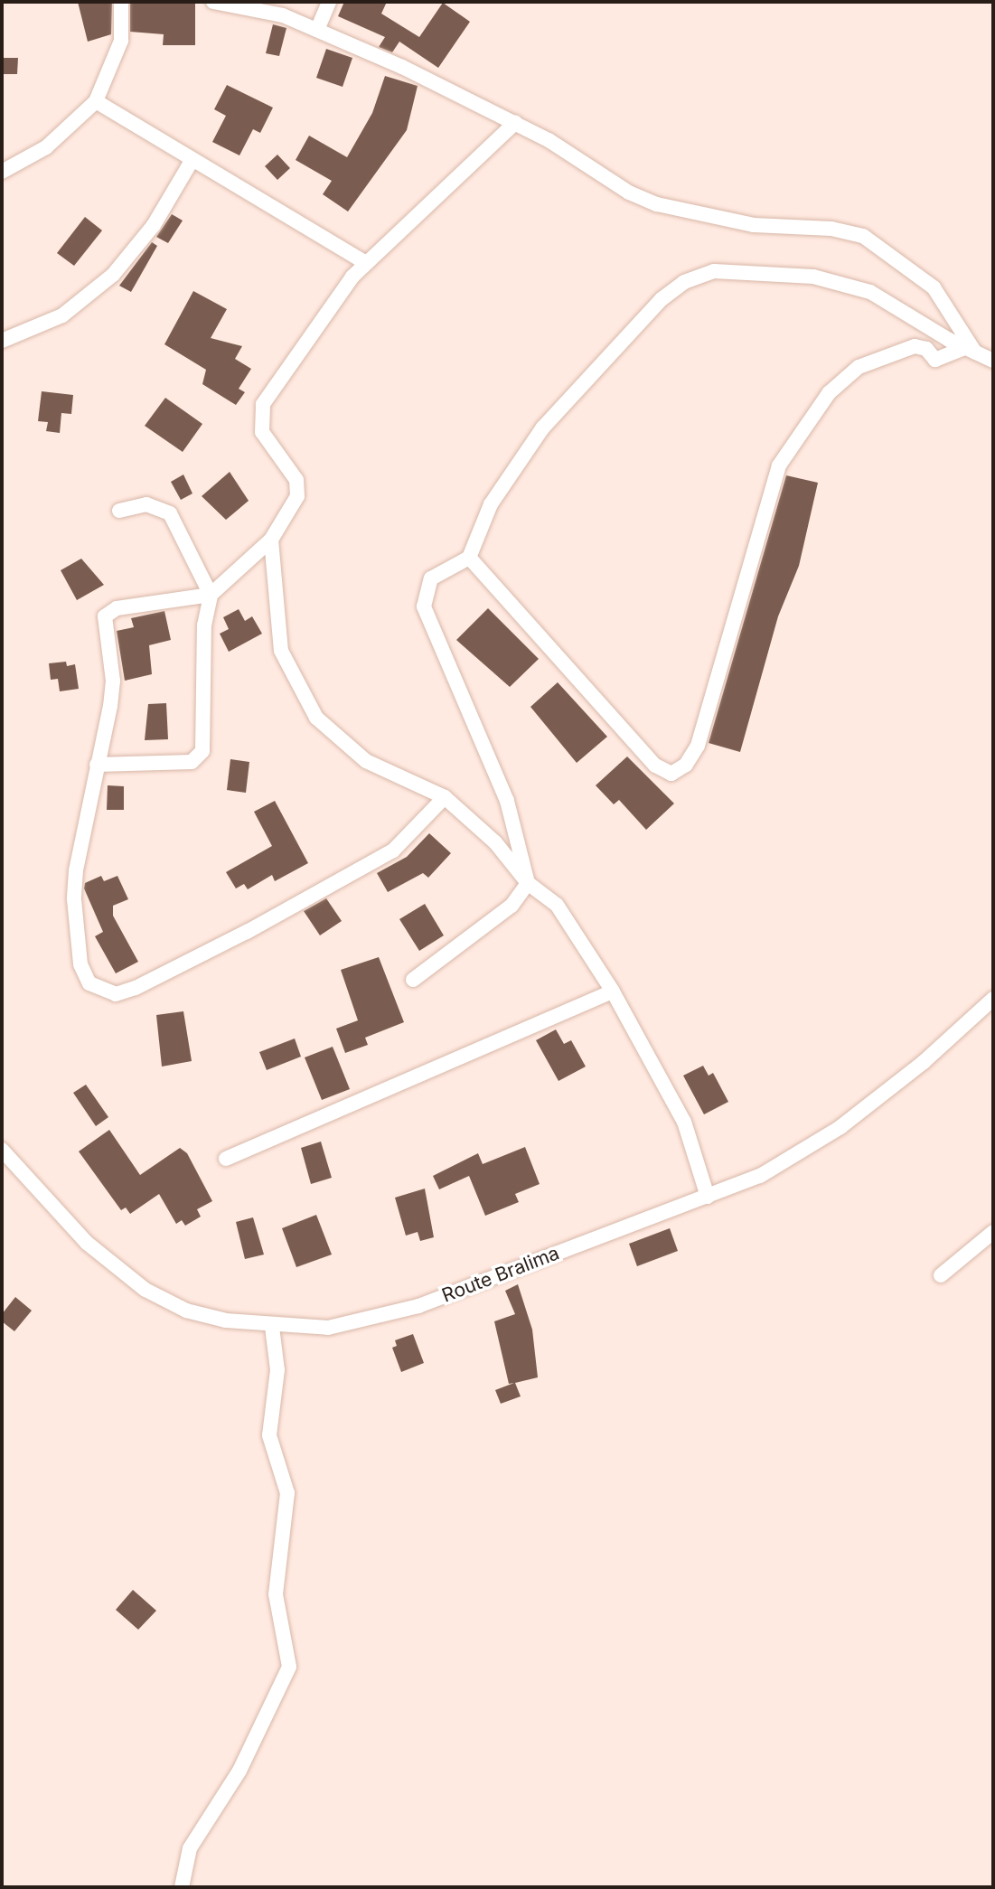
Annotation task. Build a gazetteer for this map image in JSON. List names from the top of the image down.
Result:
{
  "streets": {
    "street": ["Route Bralima"]
  }
}
